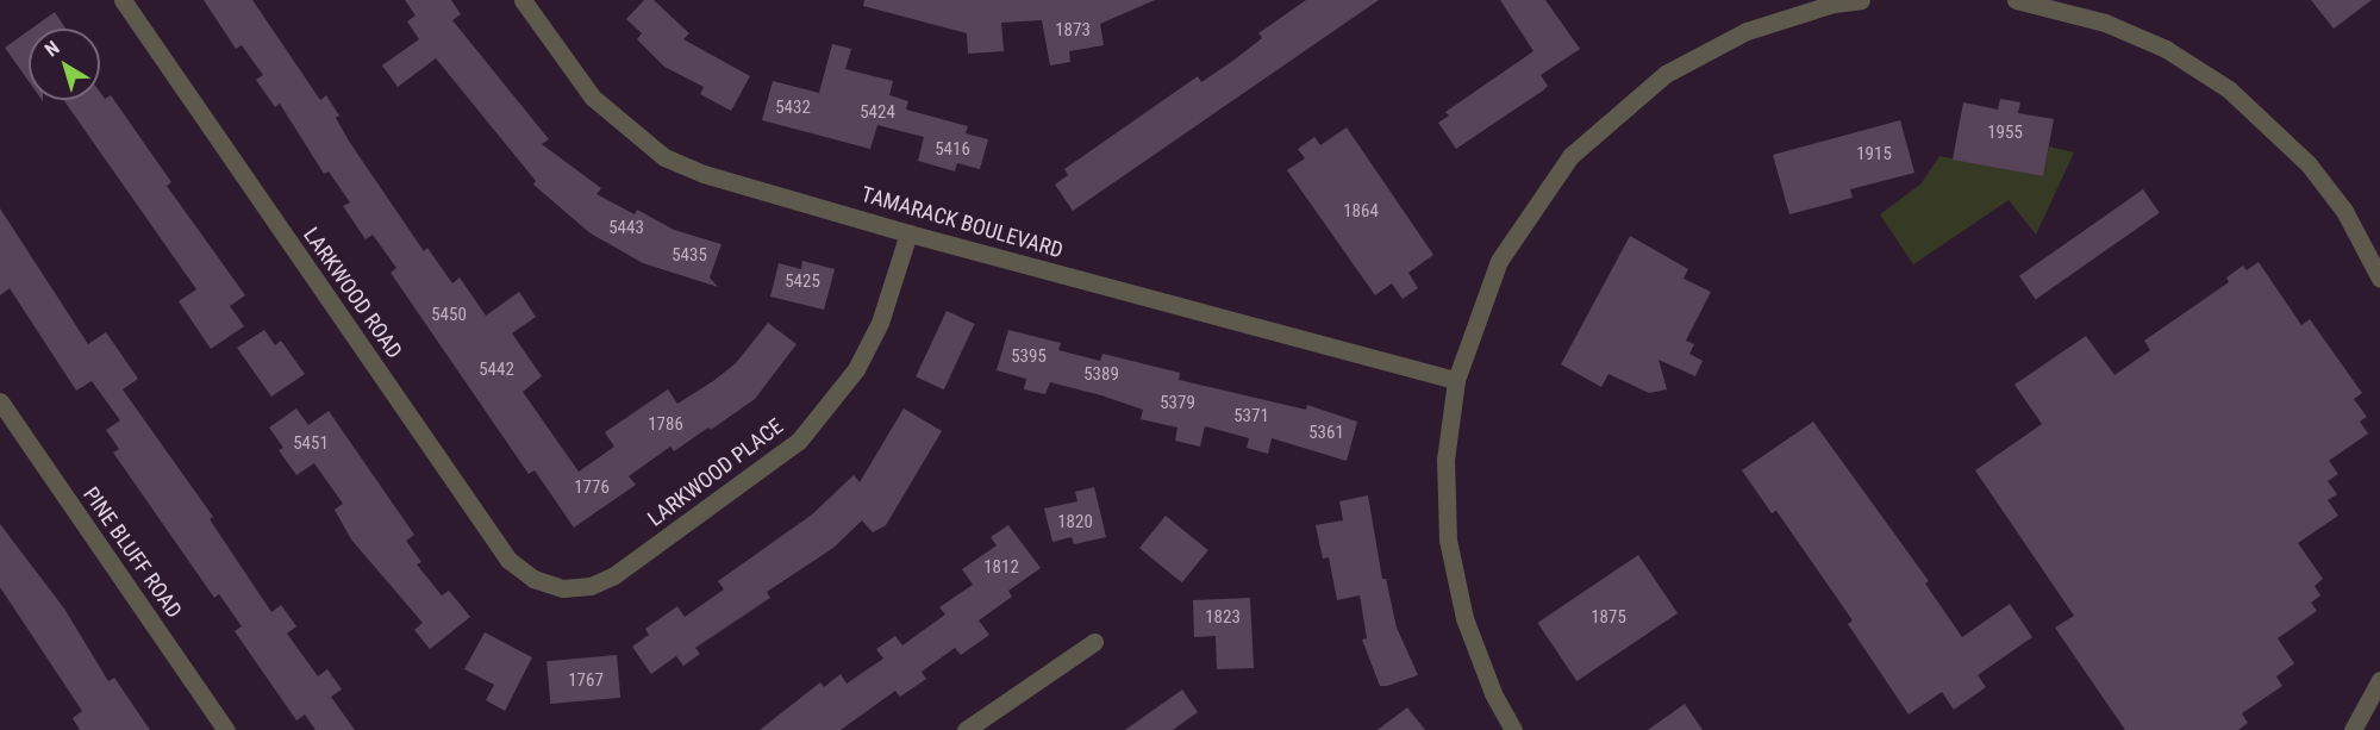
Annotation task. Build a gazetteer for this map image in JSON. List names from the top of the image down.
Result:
{
  "streets": {
    "street": [
      "TAMARACK BOULEVARD",
      "LARKWOOD ROAD",
      "LARKWOOD PLACE",
      "PINE BLUFF ROAD"
    ]
  },
  "crossings": [
    ["TAMARACK BOULEVARD", "LARKWOOD PLACE"],
    ["LARKWOOD ROAD", "LARKWOOD PLACE"]
  ],
  "house_numbers": [
    "1873",
    "5432",
    "5424",
    "1955",
    "5416",
    "1915",
    "1864",
    "5443",
    "5435",
    "5425",
    "5450",
    "5395",
    "5442",
    "5389",
    "5379",
    "5371",
    "1786",
    "5361",
    "5451",
    "1776",
    "1820",
    "1812",
    "1823",
    "1875",
    "1767"
  ],
  "north": "top left"
}
